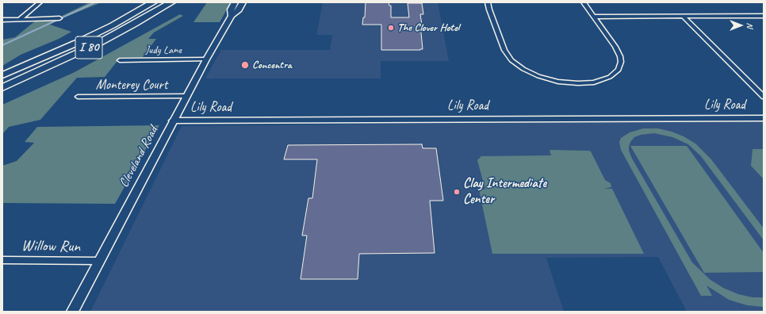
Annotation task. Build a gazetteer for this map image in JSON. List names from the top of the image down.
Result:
{
  "streets": {
    "highway": ["I 80"],
    "main road": ["Cleveland Road"],
    "street": [
      "Judy Lane",
      "Monterey Court",
      "Lily Road",
      "Willow Run"
    ]
  },
  "crossings": [
    ["Judy Lane", "Cleveland Road"],
    ["Monterey Court", "Cleveland Road"],
    ["Lily Road", "Cleveland Road"],
    ["Cleveland Road", "Willow Run"]
  ],
  "places": ["The Clover Hotel", "Concentra", "Clay Intermediate Center"],
  "north": "right"
}
